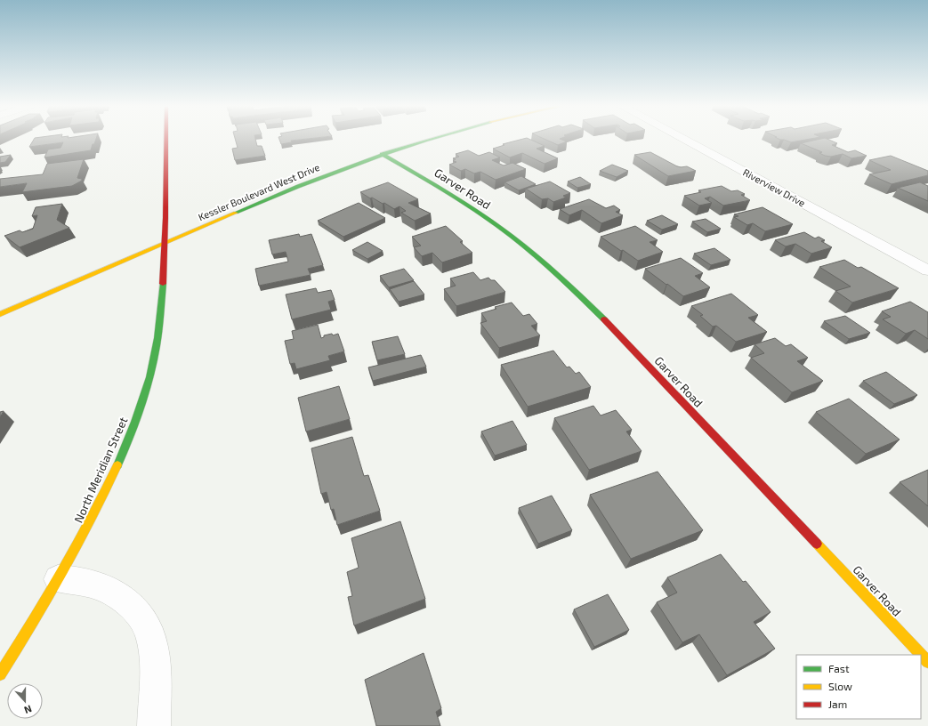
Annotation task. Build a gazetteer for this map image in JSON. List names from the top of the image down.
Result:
{
  "streets": {
    "main road": ["Garver Road", "Kessler Boulevard West Drive", "North Meridian Street"],
    "street": ["Riverview Drive"]
  },
  "crossings": [
    ["Garver Road", "Kessler Boulevard West Drive"],
    ["Kessler Boulevard West Drive", "North Meridian Street"]
  ],
  "legend": ["Fast", "Slow", "Jam"],
  "north": "bottom"
}
